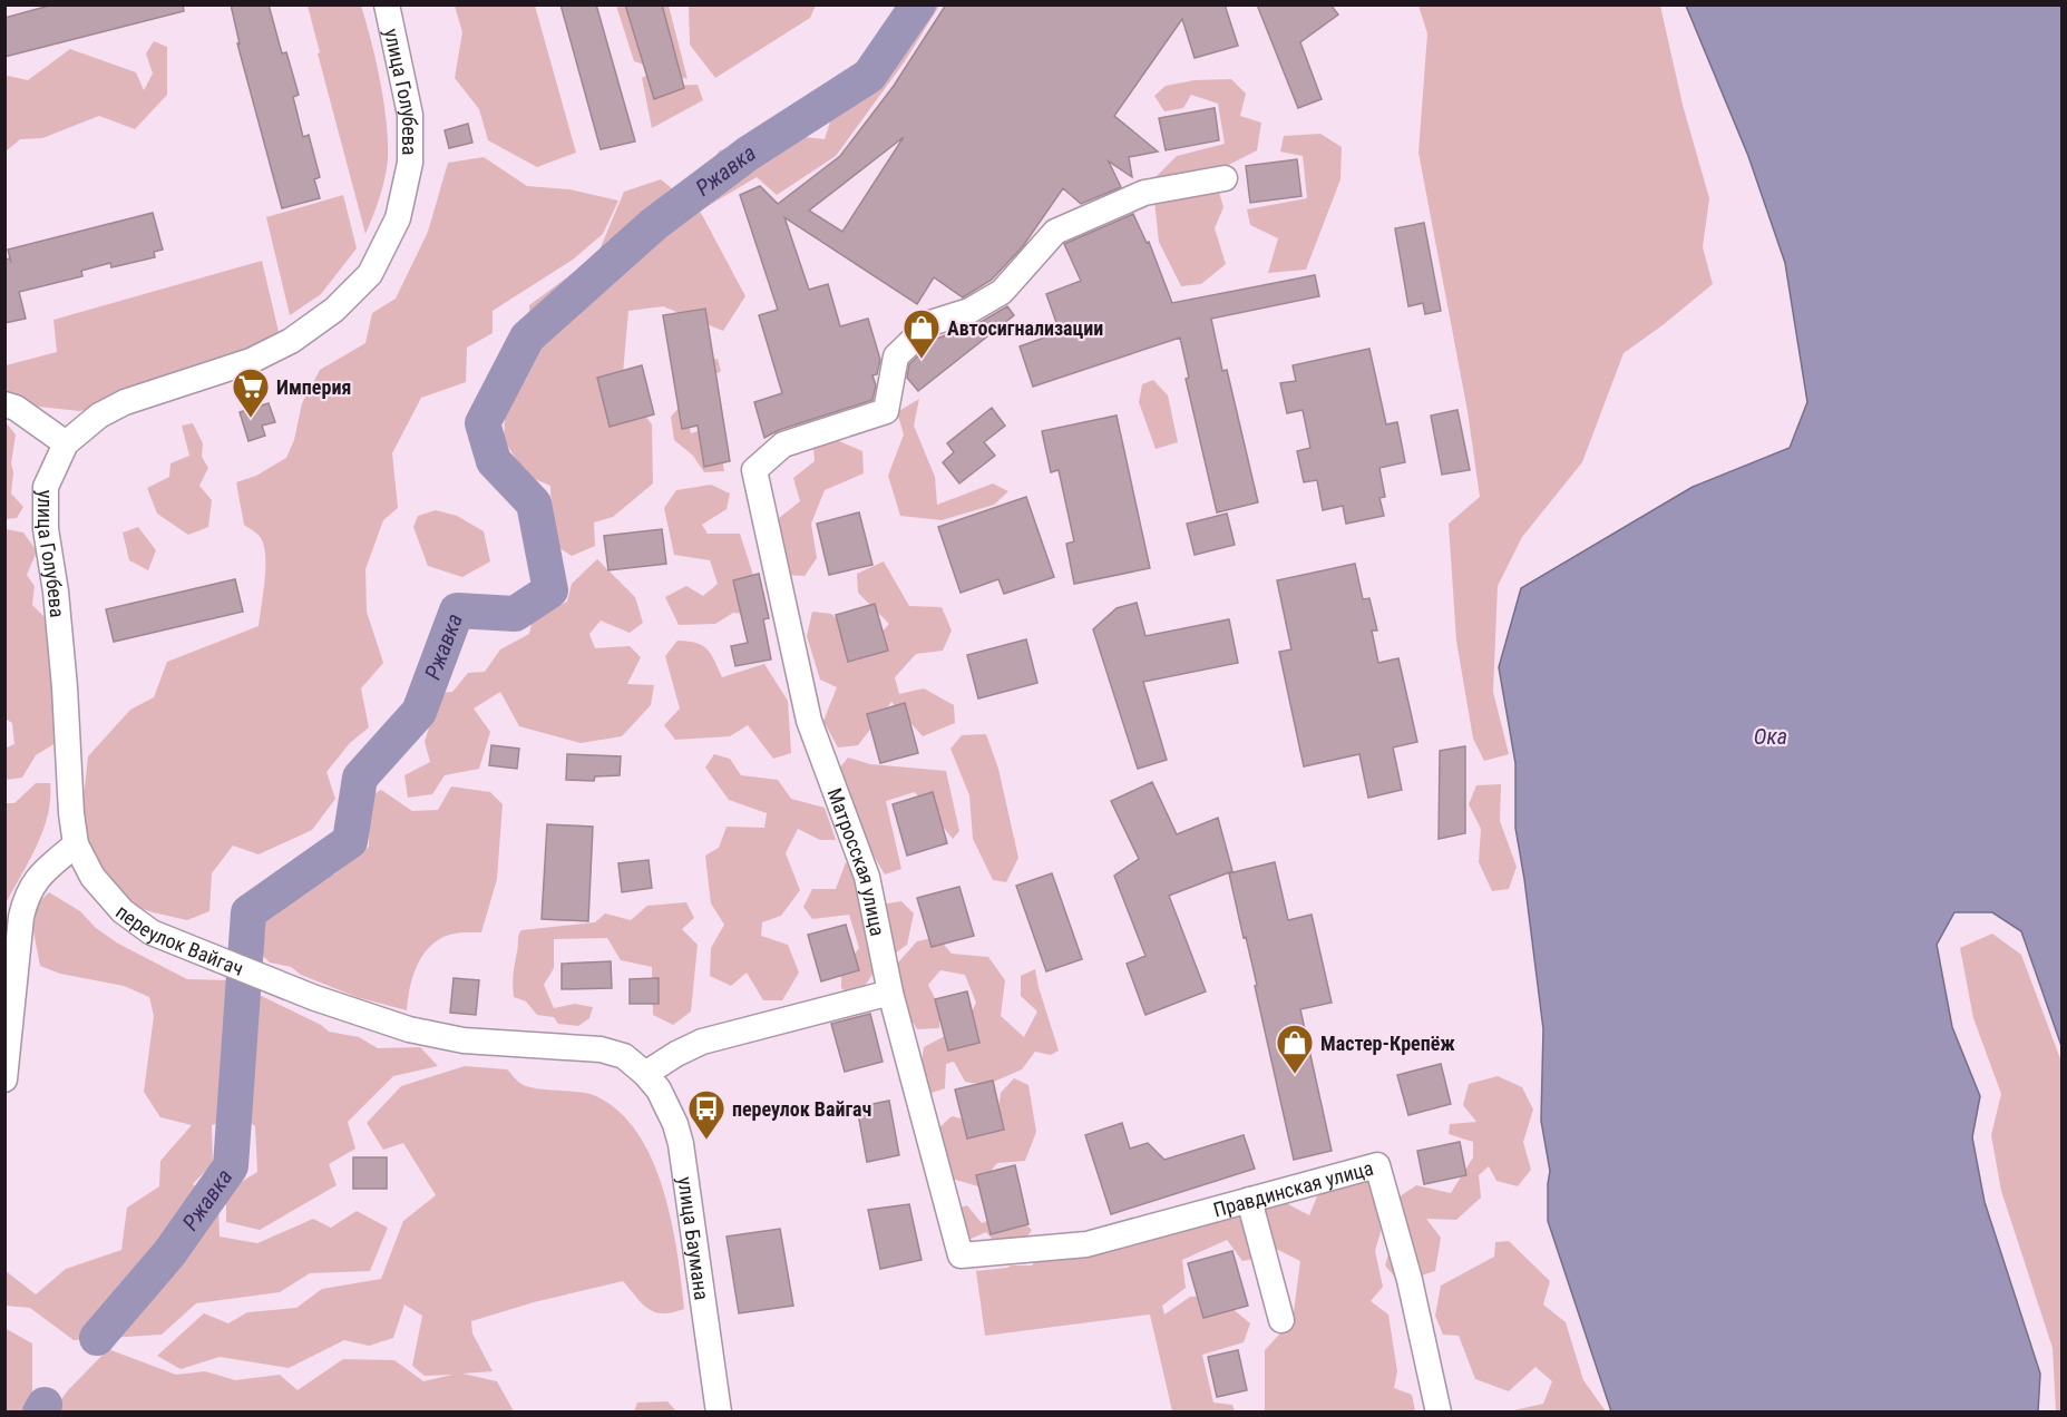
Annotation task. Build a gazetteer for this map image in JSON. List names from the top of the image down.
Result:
{
  "streets": {
    "street": [
      "улица Голубева",
      "Матросская улица",
      "переулок Вайгач",
      "Правдинская улица",
      "улица Баумана"
    ]
  },
  "crossings": [
    ["улица Голубева", "переулок Вайгач"],
    ["Матросская улица", "Правдинская улица"],
    ["переулок Вайгач", "улица Баумана"]
  ],
  "water": ["Ржавка", "Ока"],
  "places": {
    "shop": ["Автосигнализации", "Мастер-Крепёж"],
    "supermarket": ["Империя"],
    "bus stop": ["переулок Вайгач"]
  }
}
